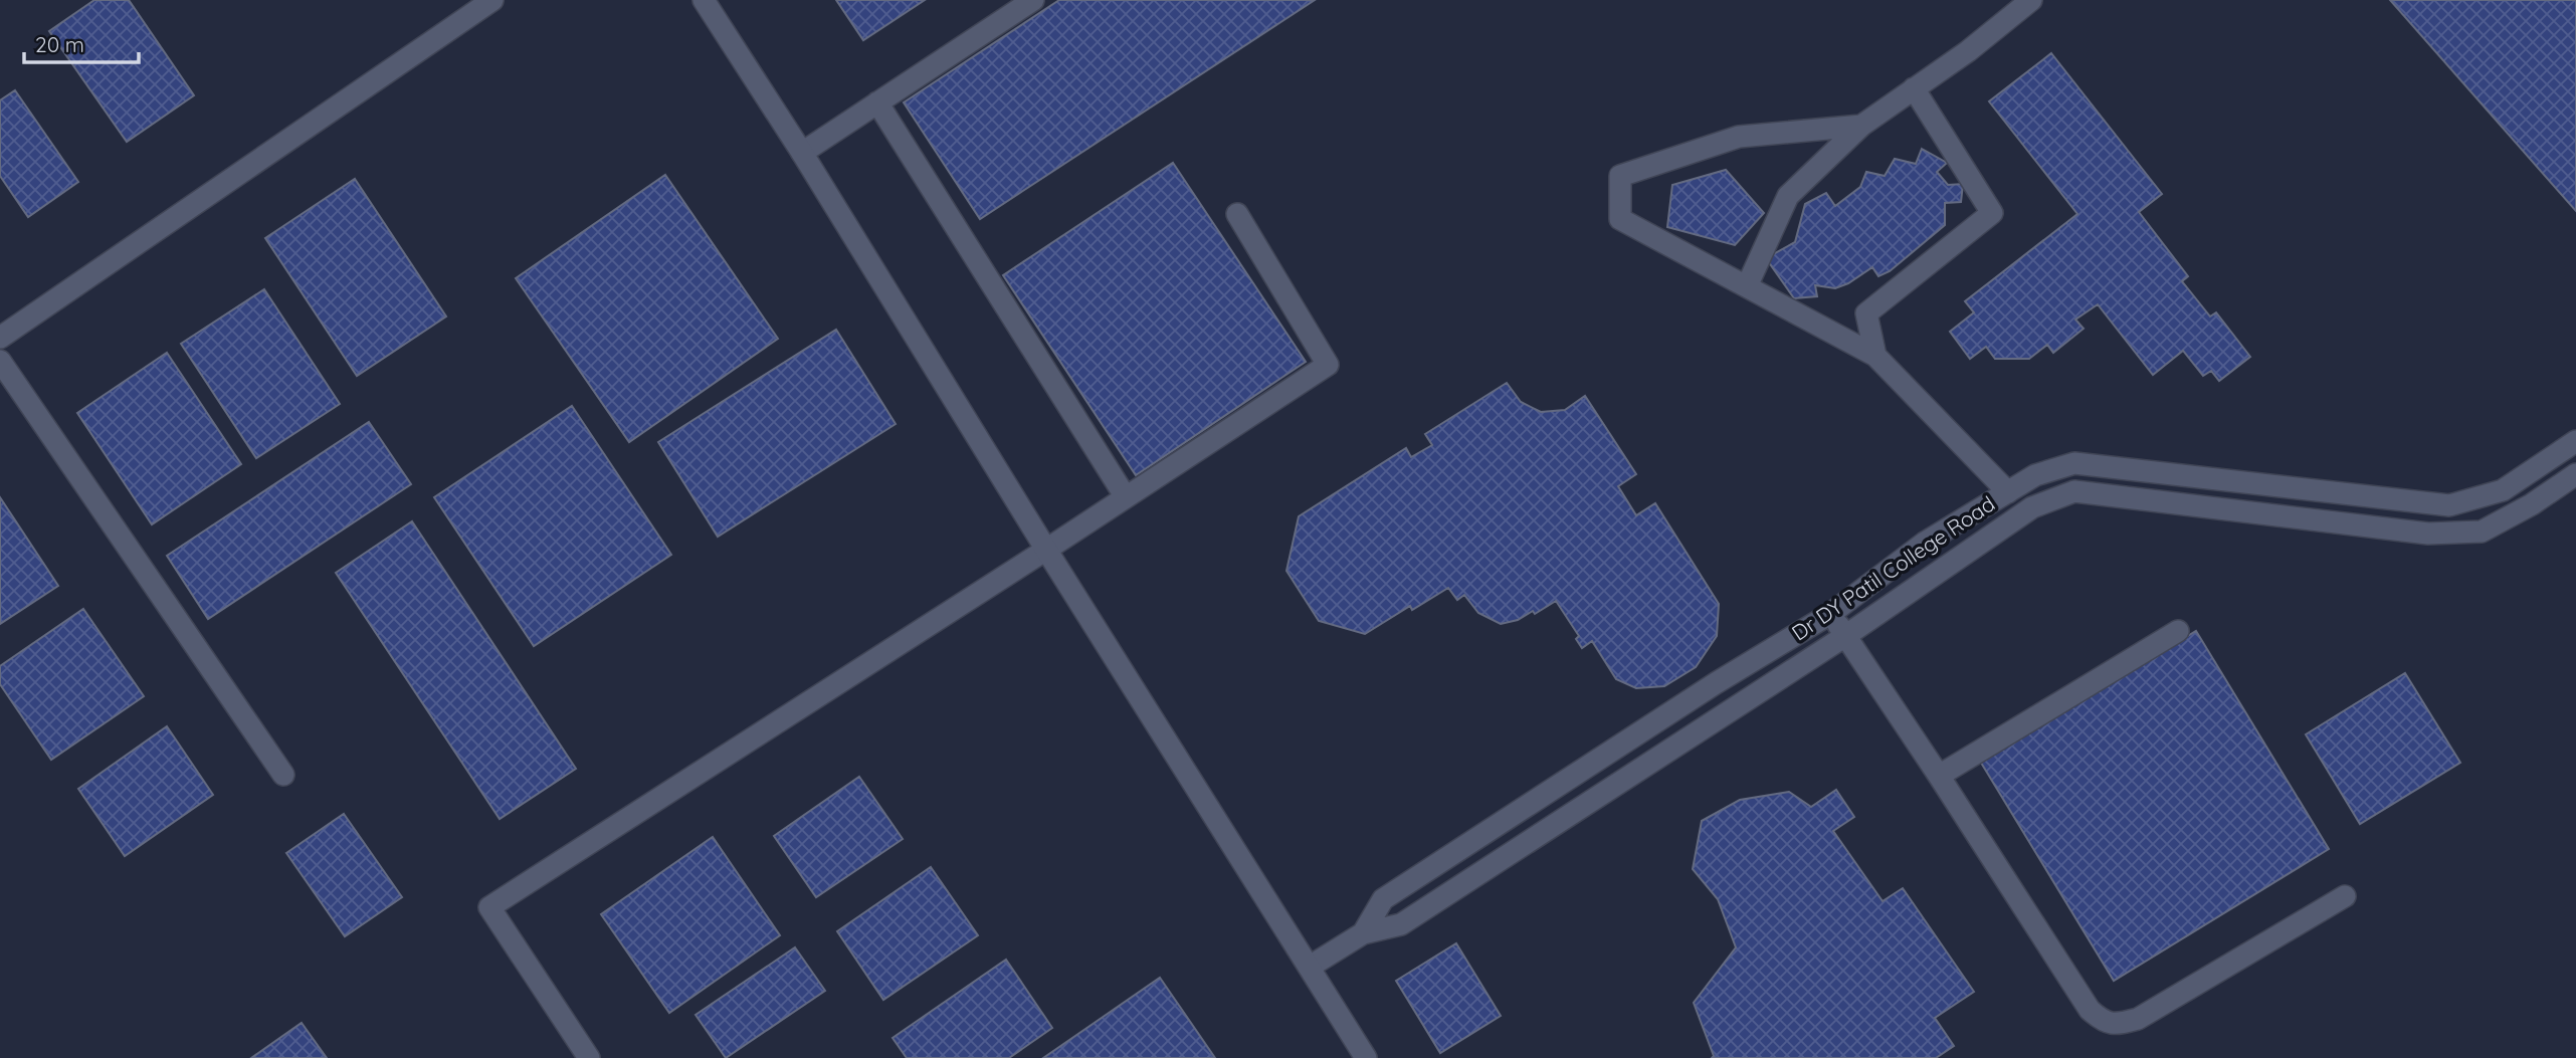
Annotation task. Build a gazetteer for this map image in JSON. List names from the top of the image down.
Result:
{
  "streets": {
    "street": ["Dr DY Patil College Road"]
  },
  "scale_bar": "20 m"
}
